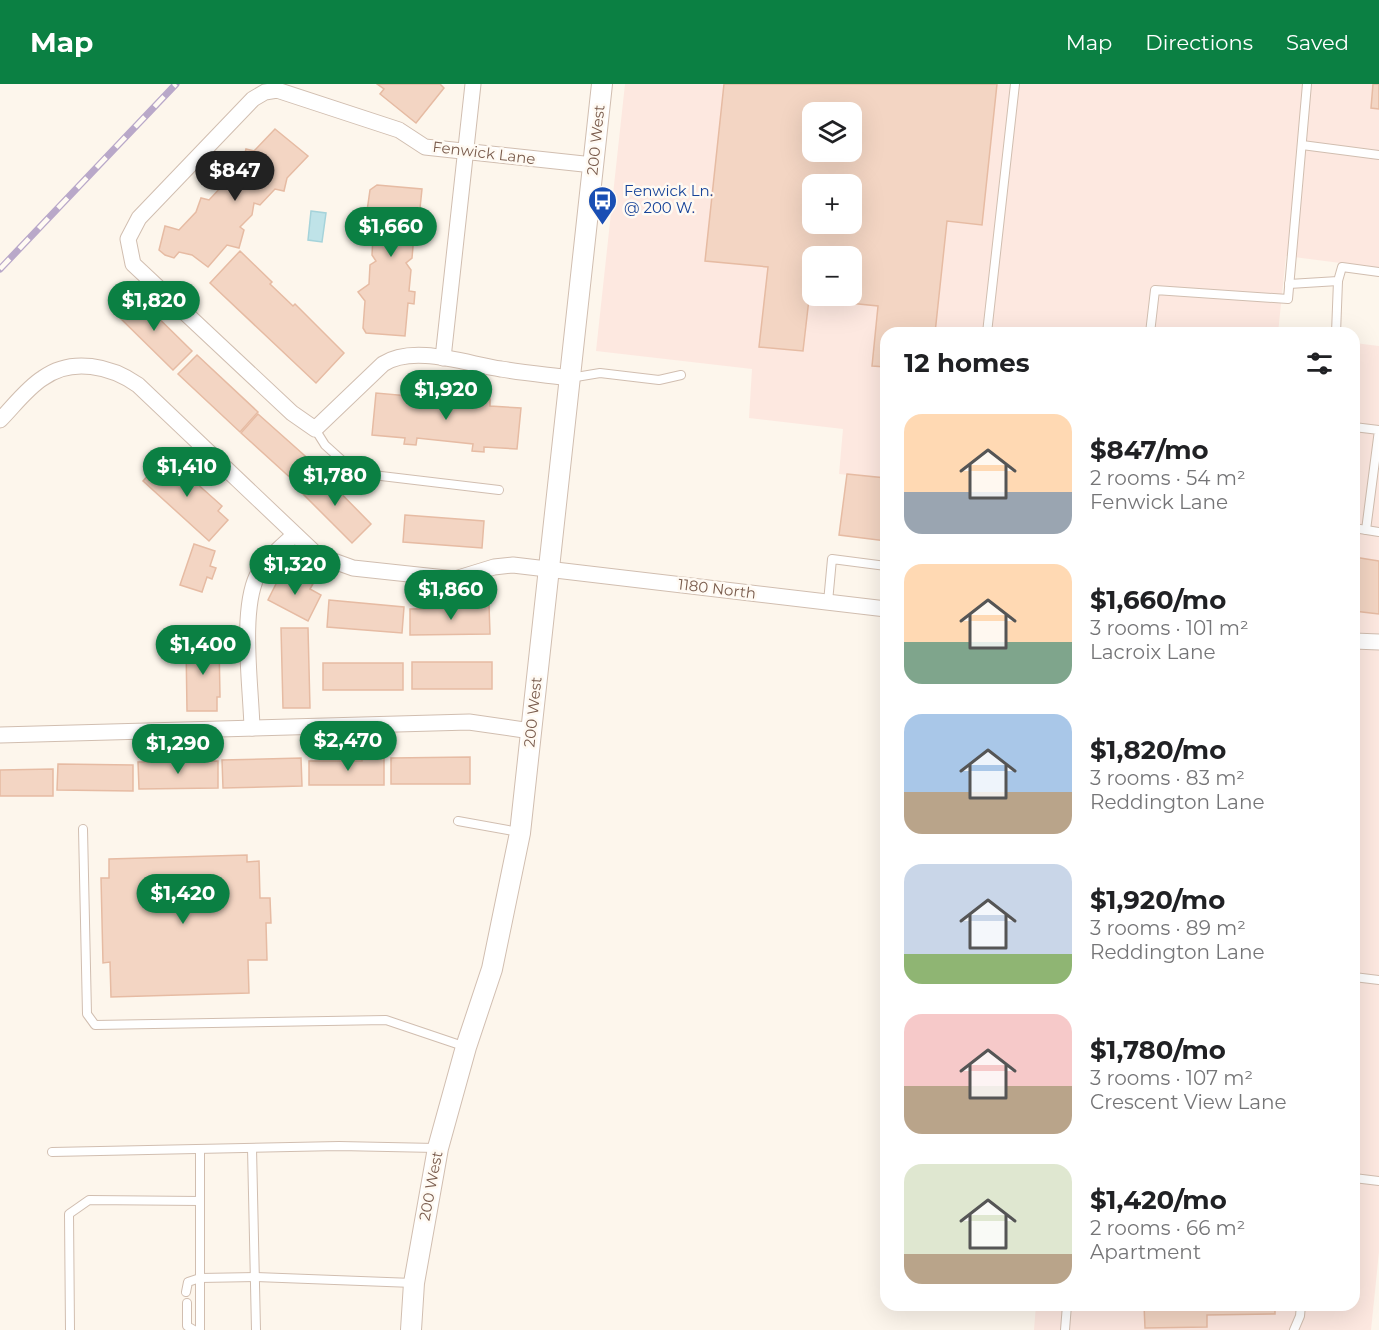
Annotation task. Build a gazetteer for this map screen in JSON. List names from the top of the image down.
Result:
{
  "streets": {
    "street": ["200 West", "Fenwick Lane", "1180 North"]
  },
  "crossings": [
    ["200 West", "Fenwick Lane"],
    ["200 West", "1180 North"]
  ],
  "places": {
    "bus stop": ["Fenwick Ln. @ 200 W."]
  },
  "page": {
    "header": "Map",
    "nav": ["Map", "Directions", "Saved"],
    "map_buttons": ["+", "−"],
    "price": [
      "$847",
      "$1,660",
      "$1,820",
      "$1,920",
      "$1,410",
      "$1,780",
      "$1,320",
      "$1,860",
      "$1,400",
      "$2,470",
      "$1,290",
      "$1,420"
    ],
    "heading": "12 homes",
    "list": [
      {
        "name": "$847/mo",
        "note": "2 rooms · 54 m² · Fenwick Lane"
      },
      {
        "name": "$1,660/mo",
        "note": "3 rooms · 101 m² · Lacroix Lane"
      },
      {
        "name": "$1,820/mo",
        "note": "3 rooms · 83 m² · Reddington Lane"
      },
      {
        "name": "$1,920/mo",
        "note": "3 rooms · 89 m² · Reddington Lane"
      },
      {
        "name": "$1,780/mo",
        "note": "3 rooms · 107 m² · Crescent View Lane"
      },
      {
        "name": "$1,420/mo",
        "note": "2 rooms · 66 m² · Apartment"
      }
    ]
  }
}
